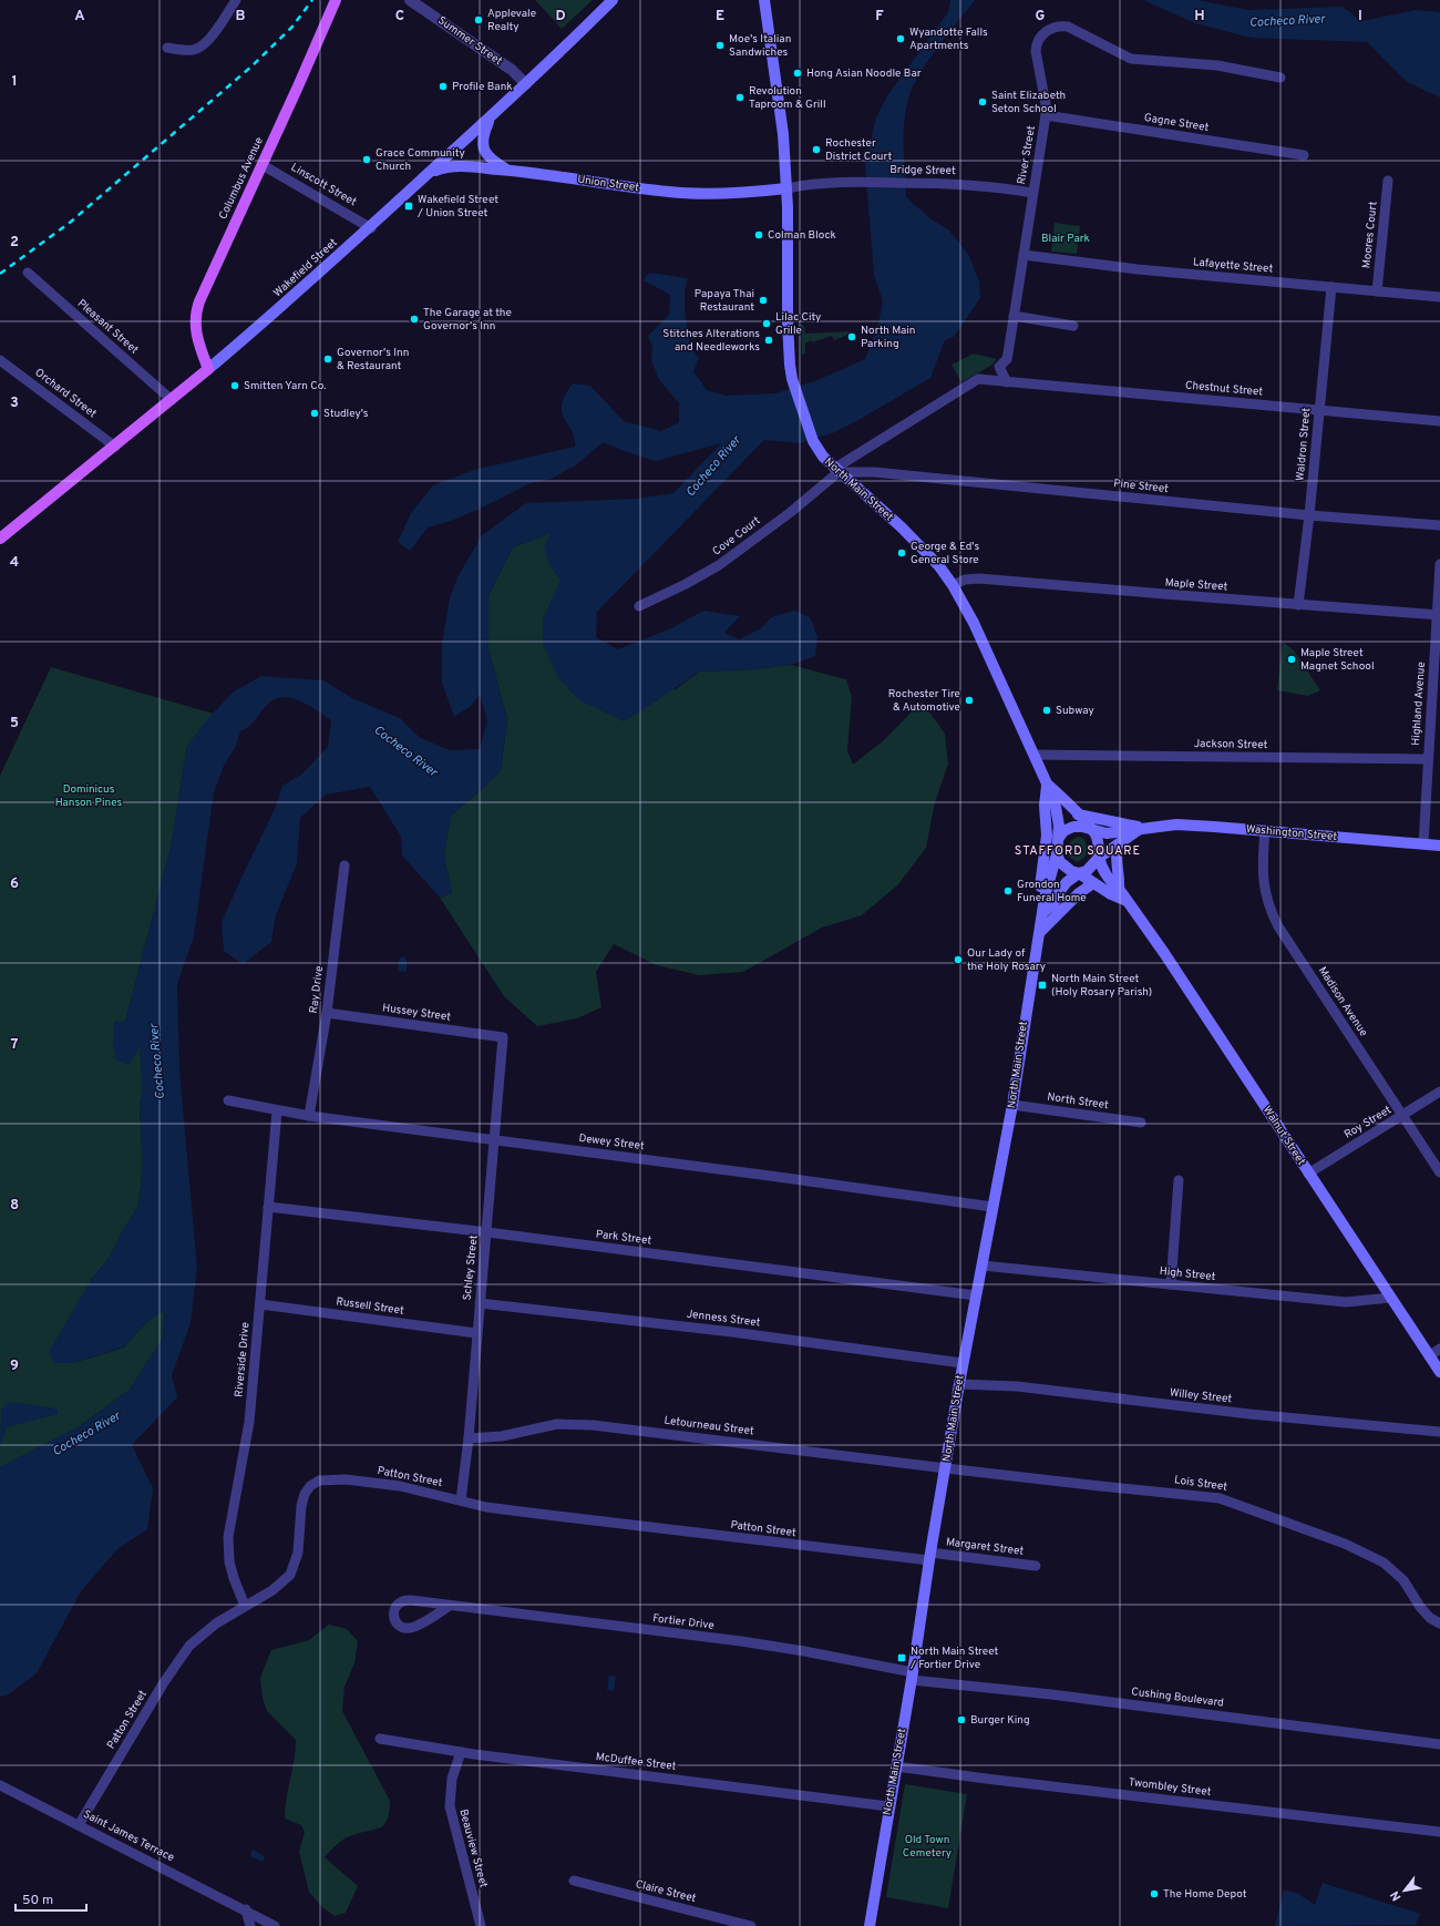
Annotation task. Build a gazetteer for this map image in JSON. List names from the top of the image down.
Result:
{
  "streets": {
    "main road": [
      "Columbus Avenue",
      "Union Street",
      "Wakefield Street",
      "North Main Street",
      "Washington Street",
      "Walnut Street"
    ],
    "street": [
      "Summer Street",
      "Gagne Street",
      "River Street",
      "Bridge Street",
      "Linscott Street",
      "Moores Court",
      "Lafayette Street",
      "Pleasant Street",
      "Chestnut Street",
      "Orchard Street",
      "Waldron Street",
      "Pine Street",
      "Cove Court",
      "Maple Street",
      "Highland Avenue",
      "Jackson Street",
      "Ray Drive",
      "Madison Avenue",
      "Hussey Street",
      "North Street",
      "Roy Street",
      "Dewey Street",
      "Park Street",
      "Schley Street",
      "High Street",
      "Russell Street",
      "Jenness Street",
      "Riverside Drive",
      "Willey Street",
      "Letourneau Street",
      "Patton Street",
      "Lois Street",
      "Margaret Street",
      "Fortier Drive",
      "Cushing Boulevard",
      "McDuffee Street",
      "Twombley Street",
      "Saint James Terrace",
      "Beauview Street",
      "Claire Street"
    ]
  },
  "crossings": [
    ["Summer Street", "Wakefield Street"],
    ["Gagne Street", "River Street"],
    ["River Street", "Bridge Street"],
    ["River Street", "Lafayette Street"],
    ["Bridge Street", "Union Street"],
    ["Bridge Street", "North Main Street"],
    ["Columbus Avenue", "Linscott Street"],
    ["Columbus Avenue", "Wakefield Street"],
    ["Union Street", "Wakefield Street"],
    ["Union Street", "North Main Street"],
    ["Linscott Street", "Wakefield Street"],
    ["Moores Court", "Lafayette Street"],
    ["Lafayette Street", "Waldron Street"],
    ["Wakefield Street", "Pleasant Street"],
    ["Wakefield Street", "Orchard Street"],
    ["Chestnut Street", "Waldron Street"],
    ["Waldron Street", "Pine Street"],
    ["Waldron Street", "Maple Street"],
    ["Pine Street", "North Main Street"],
    ["Pine Street", "Cove Court"],
    ["North Main Street", "Cove Court"],
    ["North Main Street", "Maple Street"],
    ["North Main Street", "Jackson Street"],
    ["North Main Street", "Washington Street"],
    ["North Main Street", "North Street"],
    ["North Main Street", "Walnut Street"],
    ["North Main Street", "Dewey Street"],
    ["North Main Street", "Park Street"],
    ["North Main Street", "High Street"],
    ["North Main Street", "Jenness Street"],
    ["North Main Street", "Willey Street"],
    ["North Main Street", "Letourneau Street"],
    ["North Main Street", "Patton Street"],
    ["North Main Street", "Lois Street"],
    ["North Main Street", "Margaret Street"],
    ["North Main Street", "Fortier Drive"],
    ["North Main Street", "Cushing Boulevard"],
    ["North Main Street", "McDuffee Street"],
    ["North Main Street", "Twombley Street"],
    ["Maple Street", "Highland Avenue"],
    ["Highland Avenue", "Jackson Street"],
    ["Highland Avenue", "Washington Street"],
    ["Washington Street", "Madison Avenue"],
    ["Washington Street", "Walnut Street"],
    ["Ray Drive", "Hussey Street"],
    ["Ray Drive", "Dewey Street"],
    ["Madison Avenue", "Roy Street"],
    ["Hussey Street", "Schley Street"],
    ["Roy Street", "Walnut Street"],
    ["Walnut Street", "High Street"],
    ["Dewey Street", "Schley Street"],
    ["Dewey Street", "Riverside Drive"],
    ["Park Street", "Schley Street"],
    ["Park Street", "Riverside Drive"],
    ["Schley Street", "Russell Street"],
    ["Schley Street", "Jenness Street"],
    ["Schley Street", "Letourneau Street"],
    ["Schley Street", "Patton Street"],
    ["Russell Street", "Riverside Drive"],
    ["Riverside Drive", "Patton Street"],
    ["Letourneau Street", "Lois Street"],
    ["Patton Street", "Margaret Street"],
    ["Patton Street", "Saint James Terrace"],
    ["Fortier Drive", "Cushing Boulevard"],
    ["McDuffee Street", "Beauview Street"]
  ],
  "districts": ["STAFFORD SQUARE"],
  "water": ["Cocheco River"],
  "parks": ["Blair Park", "Dominicus Hanson Pines", "Old Town Cemetery"],
  "places": {
    "other": [
      "Applevale Realty",
      "Wyandotte Falls Apartments",
      "Moe's Italian Sandwiches",
      "Hong Asian Noodle Bar",
      "Profile Bank",
      "Revolution Taproom & Grill",
      "Saint Elizabeth Seton School",
      "Rochester District Court",
      "Grace Community Church",
      "Colman Block",
      "Papaya Thai Restaurant",
      "The Garage at the Governor's Inn",
      "Lilac City Grille",
      "North Main Parking",
      "Stitches Alterations and Needleworks",
      "Governor's Inn & Restaurant",
      "Smitten Yarn Co.",
      "Studley's",
      "George & Ed's General Store",
      "Maple Street Magnet School",
      "Rochester Tire & Automotive",
      "Subway",
      "Grondon Funeral Home",
      "Our Lady of the Holy Rosary",
      "Burger King",
      "The Home Depot"
    ],
    "transit": ["Wakefield Street / Union Street", "North Main Street (Holy Rosary Parish)", "North Main Street / Fortier Drive"]
  },
  "scale_bar": "50 m",
  "north": "bottom left",
  "grid": {
    "columns": [
      "A",
      "B",
      "C",
      "D",
      "E",
      "F",
      "G",
      "H",
      "I"
    ],
    "rows": [
      "1",
      "2",
      "3",
      "4",
      "5",
      "6",
      "7",
      "8",
      "9"
    ]
  }
}
